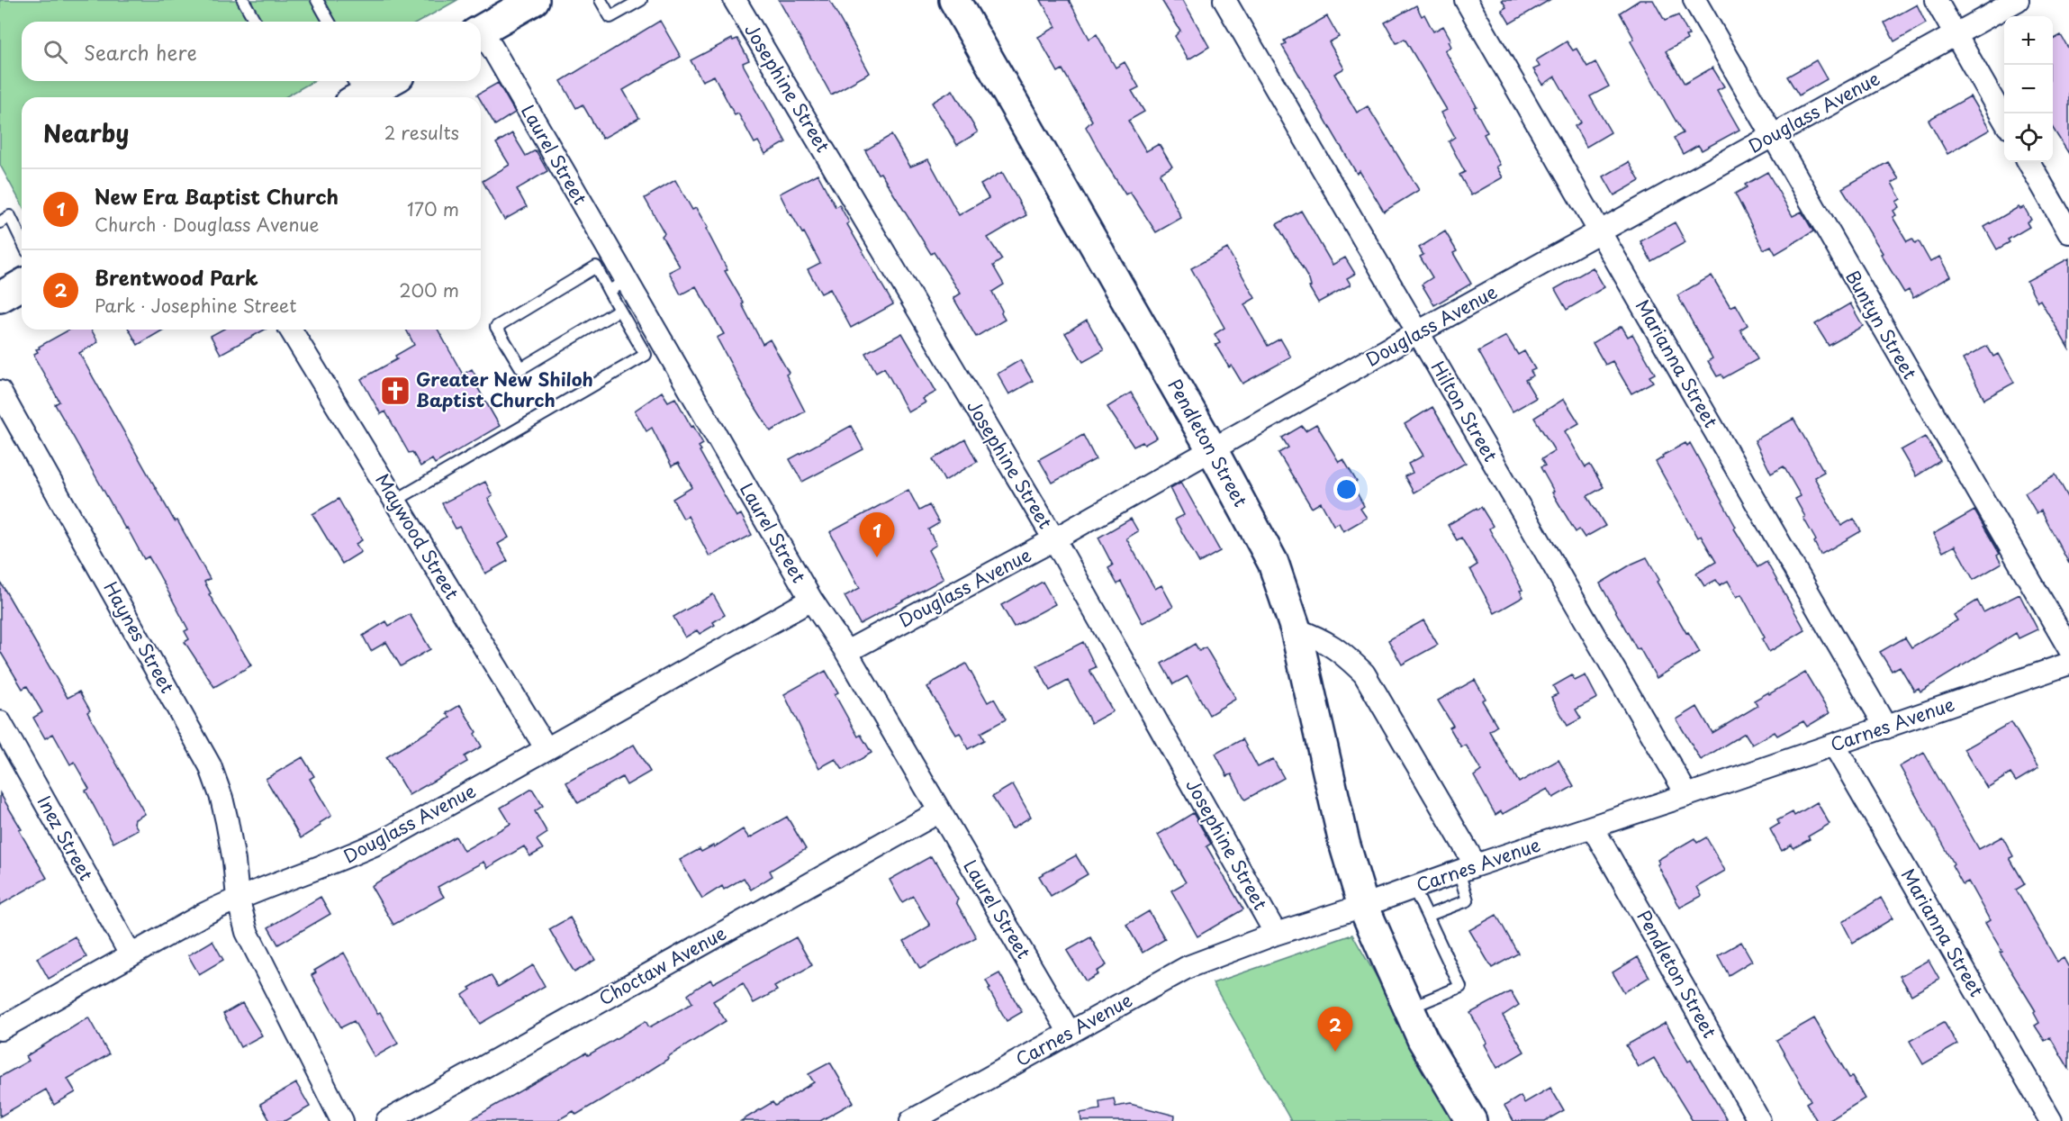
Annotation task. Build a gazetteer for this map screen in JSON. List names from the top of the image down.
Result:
{
  "streets": {
    "main road": ["Pendleton Street"],
    "street": [
      "Josephine Street",
      "Douglass Avenue",
      "Laurel Street",
      "Buntyn Street",
      "Marianna Street",
      "Hilton Street",
      "Maywood Street",
      "Haynes Street",
      "Carnes Avenue",
      "Inez Street",
      "Choctaw Avenue"
    ]
  },
  "crossings": [
    ["Josephine Street", "Douglass Avenue"],
    ["Josephine Street", "Carnes Avenue"],
    ["Douglass Avenue", "Laurel Street"],
    ["Douglass Avenue", "Buntyn Street"],
    ["Douglass Avenue", "Marianna Street"],
    ["Douglass Avenue", "Hilton Street"],
    ["Douglass Avenue", "Pendleton Street"],
    ["Douglass Avenue", "Maywood Street"],
    ["Douglass Avenue", "Haynes Street"],
    ["Douglass Avenue", "Inez Street"],
    ["Laurel Street", "Carnes Avenue"],
    ["Laurel Street", "Choctaw Avenue"],
    ["Marianna Street", "Carnes Avenue"],
    ["Hilton Street", "Carnes Avenue"],
    ["Pendleton Street", "Carnes Avenue"]
  ],
  "places": {
    "church": ["Greater New Shiloh Baptist Church"]
  },
  "page": {
    "map_buttons": ["+", "−"],
    "search": "Search here",
    "heading": ["Nearby", "2 results"],
    "list": [
      {
        "mark": "1",
        "name": "New Era Baptist Church",
        "note": "Church · Douglass Avenue",
        "value": "170 m"
      },
      {
        "mark": "2",
        "name": "Brentwood Park",
        "note": "Park · Josephine Street",
        "value": "200 m"
      }
    ],
    "pins": ["1", "2"]
  }
}
